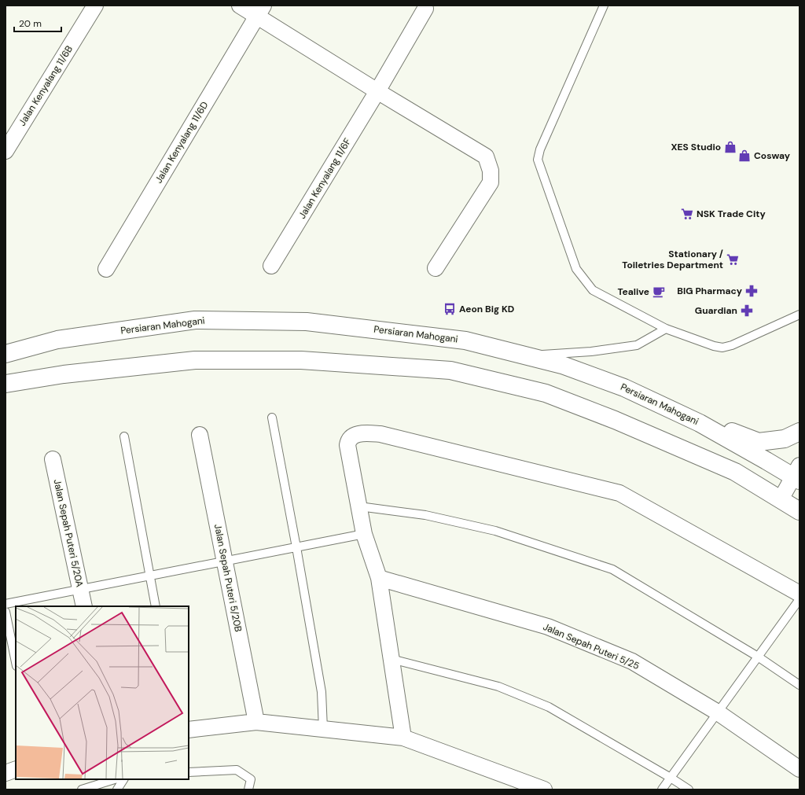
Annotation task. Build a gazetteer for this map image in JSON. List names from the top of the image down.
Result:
{
  "streets": {
    "main road": ["Persiaran Mahogani"],
    "street": [
      "Jalan Kenyalang 11/6B",
      "Jalan Kenyalang 11/6D",
      "Jalan Kenyalang 11/6F",
      "Jalan Sepah Puteri 5/20A",
      "Jalan Sepah Puteri 5/20B",
      "Jalan Sepah Puteri 5/25"
    ]
  },
  "places": {
    "shop": ["XES Studio", "Cosway"],
    "supermarket": ["NSK Trade City", "Stationary / Toiletries Department"],
    "pharmacy": ["BIG Pharmacy", "Guardian"],
    "cafe": ["Tealive"],
    "bus stop": ["Aeon Big KD"]
  },
  "scale_bar": "20 m"
}
